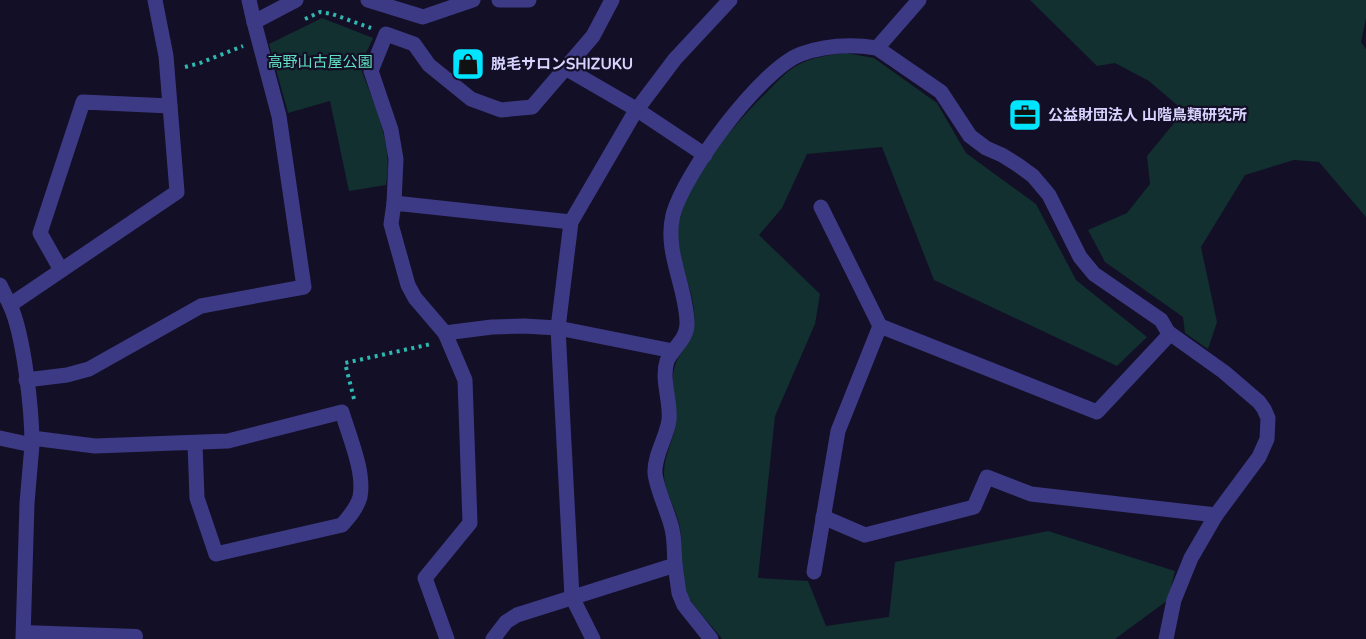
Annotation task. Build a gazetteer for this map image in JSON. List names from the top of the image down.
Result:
{
  "parks": ["高野山古屋公園"],
  "places": {
    "shop": ["脱毛サロンSHIZUKU"],
    "office": ["公益財団法人 山階鳥類研究所"]
  }
}
